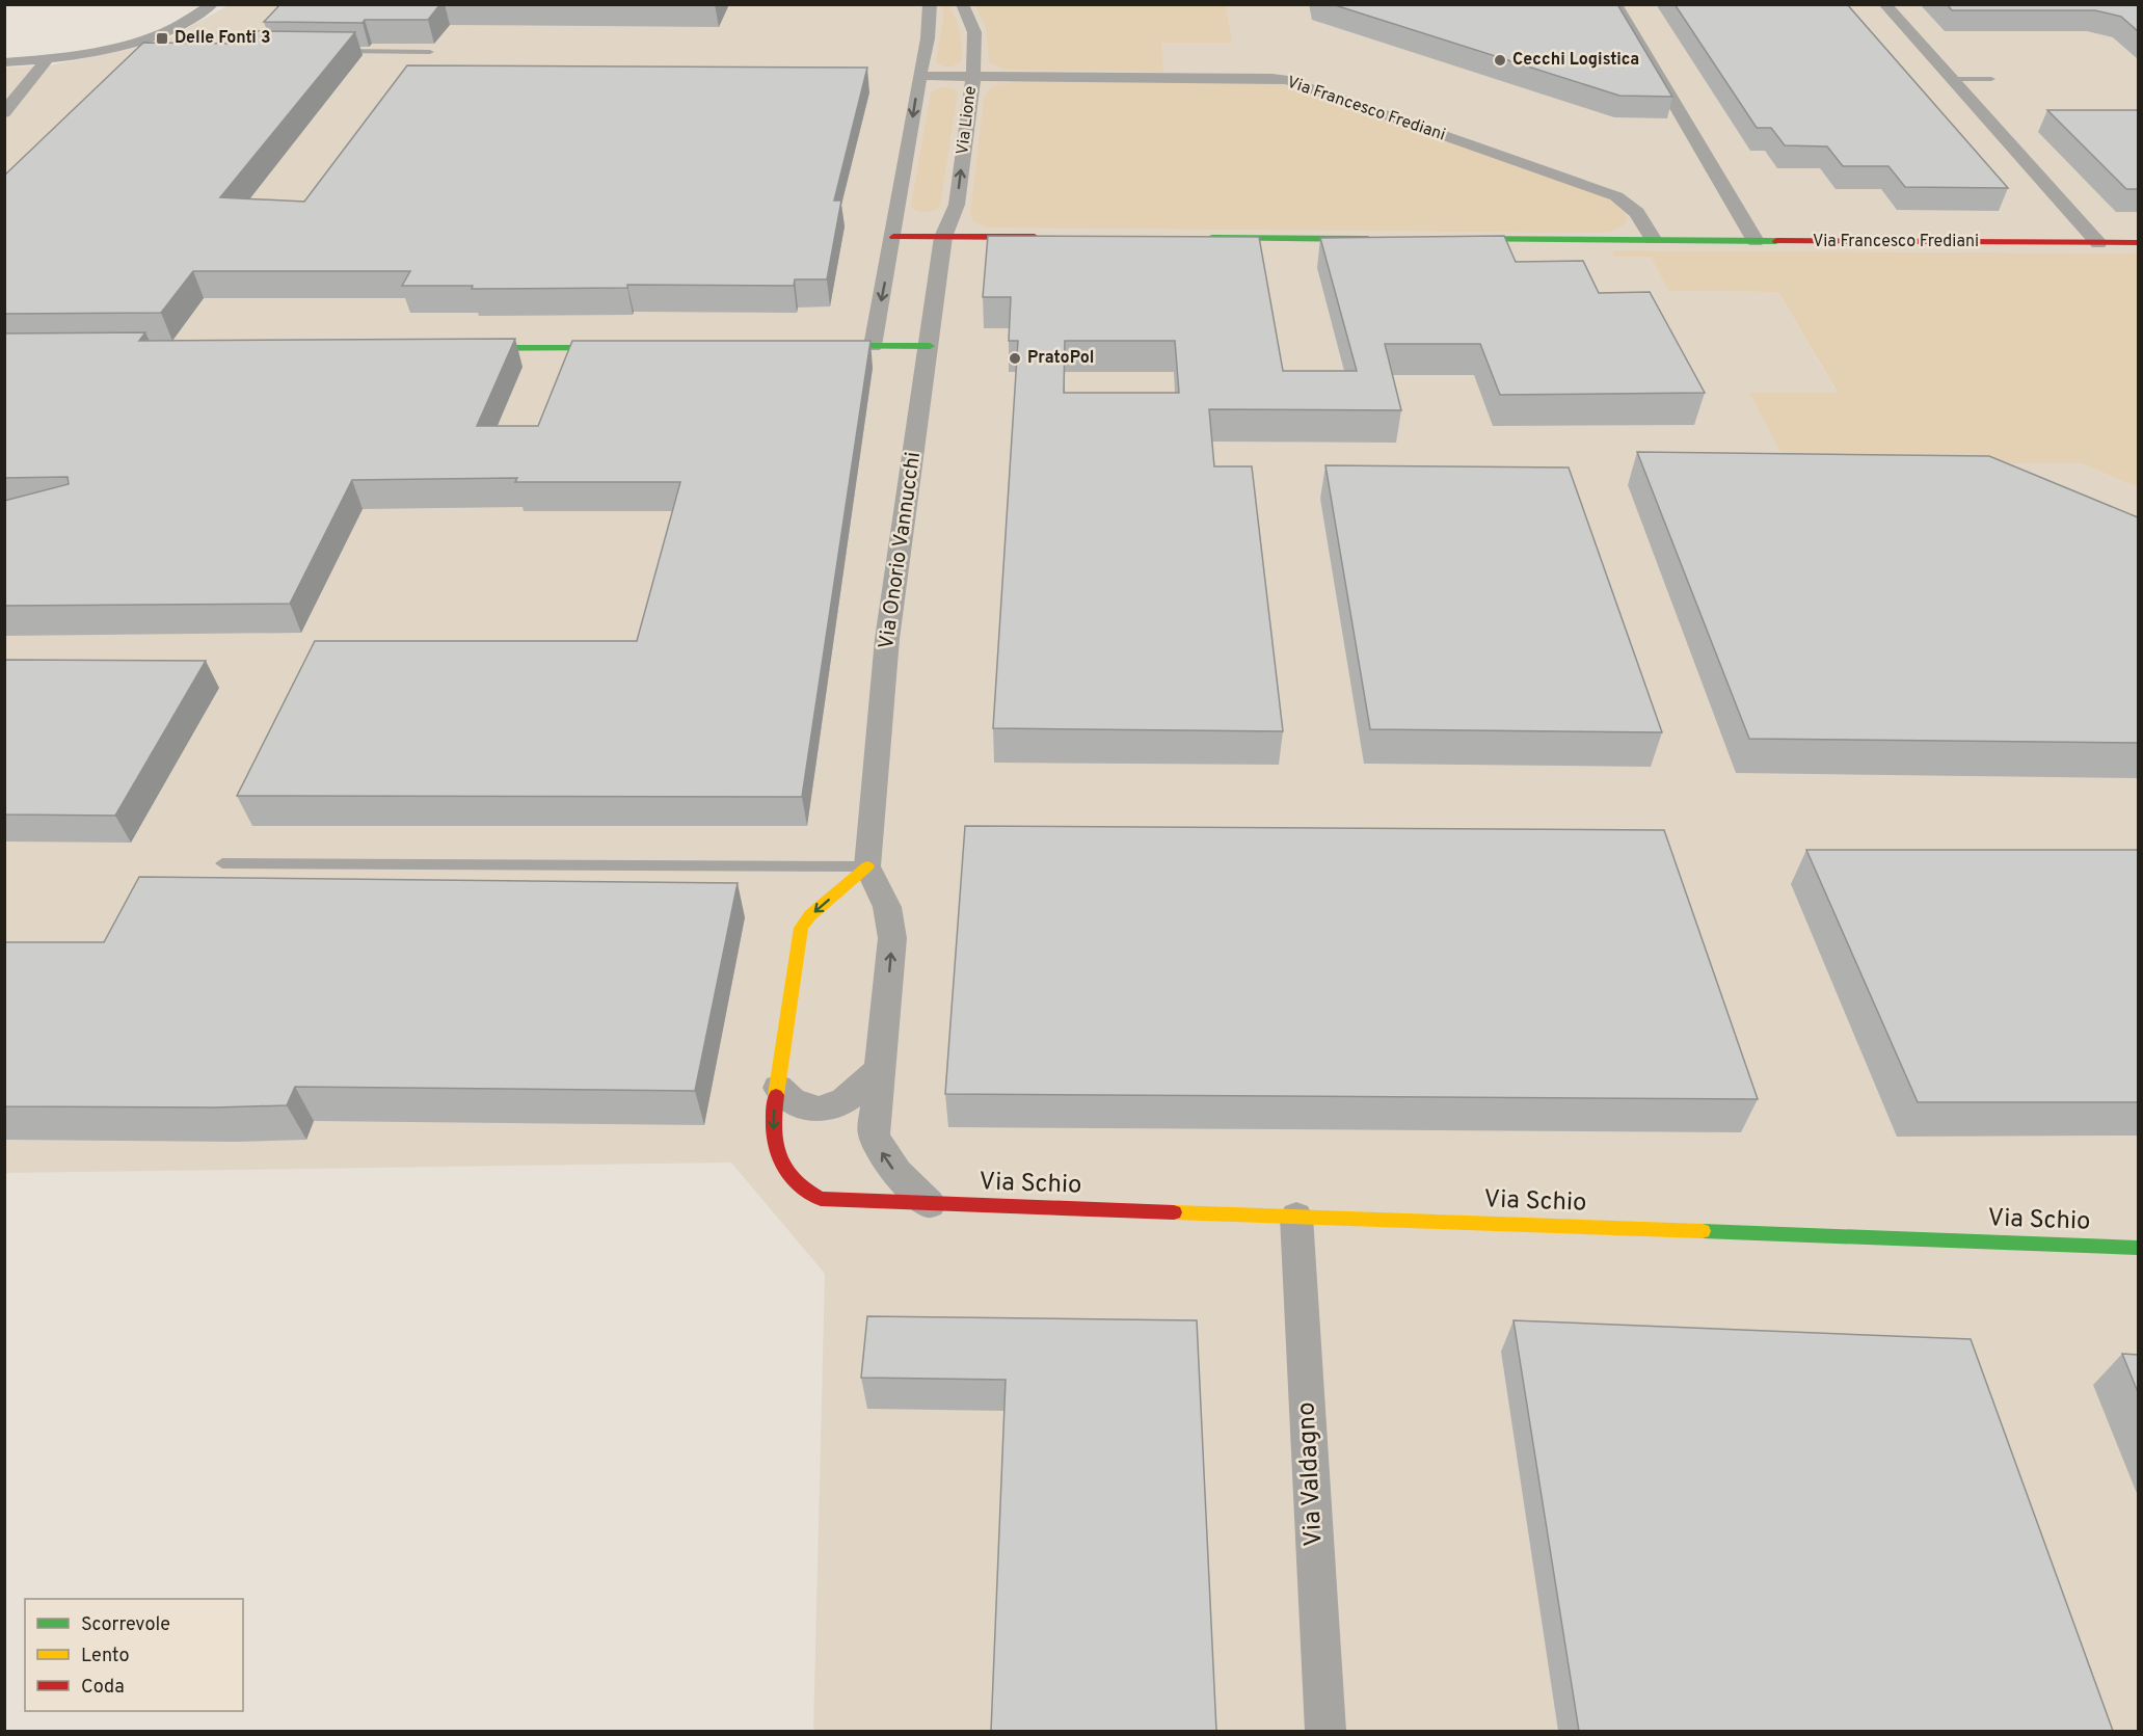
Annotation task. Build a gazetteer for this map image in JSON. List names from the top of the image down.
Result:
{
  "streets": {
    "street": [
      "Via Francesco Frediani",
      "Via Lione",
      "Via Onorio Vannucchi",
      "Via Schio",
      "Via Valdagno"
    ]
  },
  "crossings": [
    ["Via Francesco Frediani", "Via Lione"],
    ["Via Lione", "Via Onorio Vannucchi"],
    ["Via Schio", "Via Valdagno"]
  ],
  "places": {
    "transit": ["Delle Fonti 3"],
    "other": ["Cecchi Logistica", "PratoPol"]
  },
  "legend": ["Scorrevole", "Lento", "Coda"]
}
